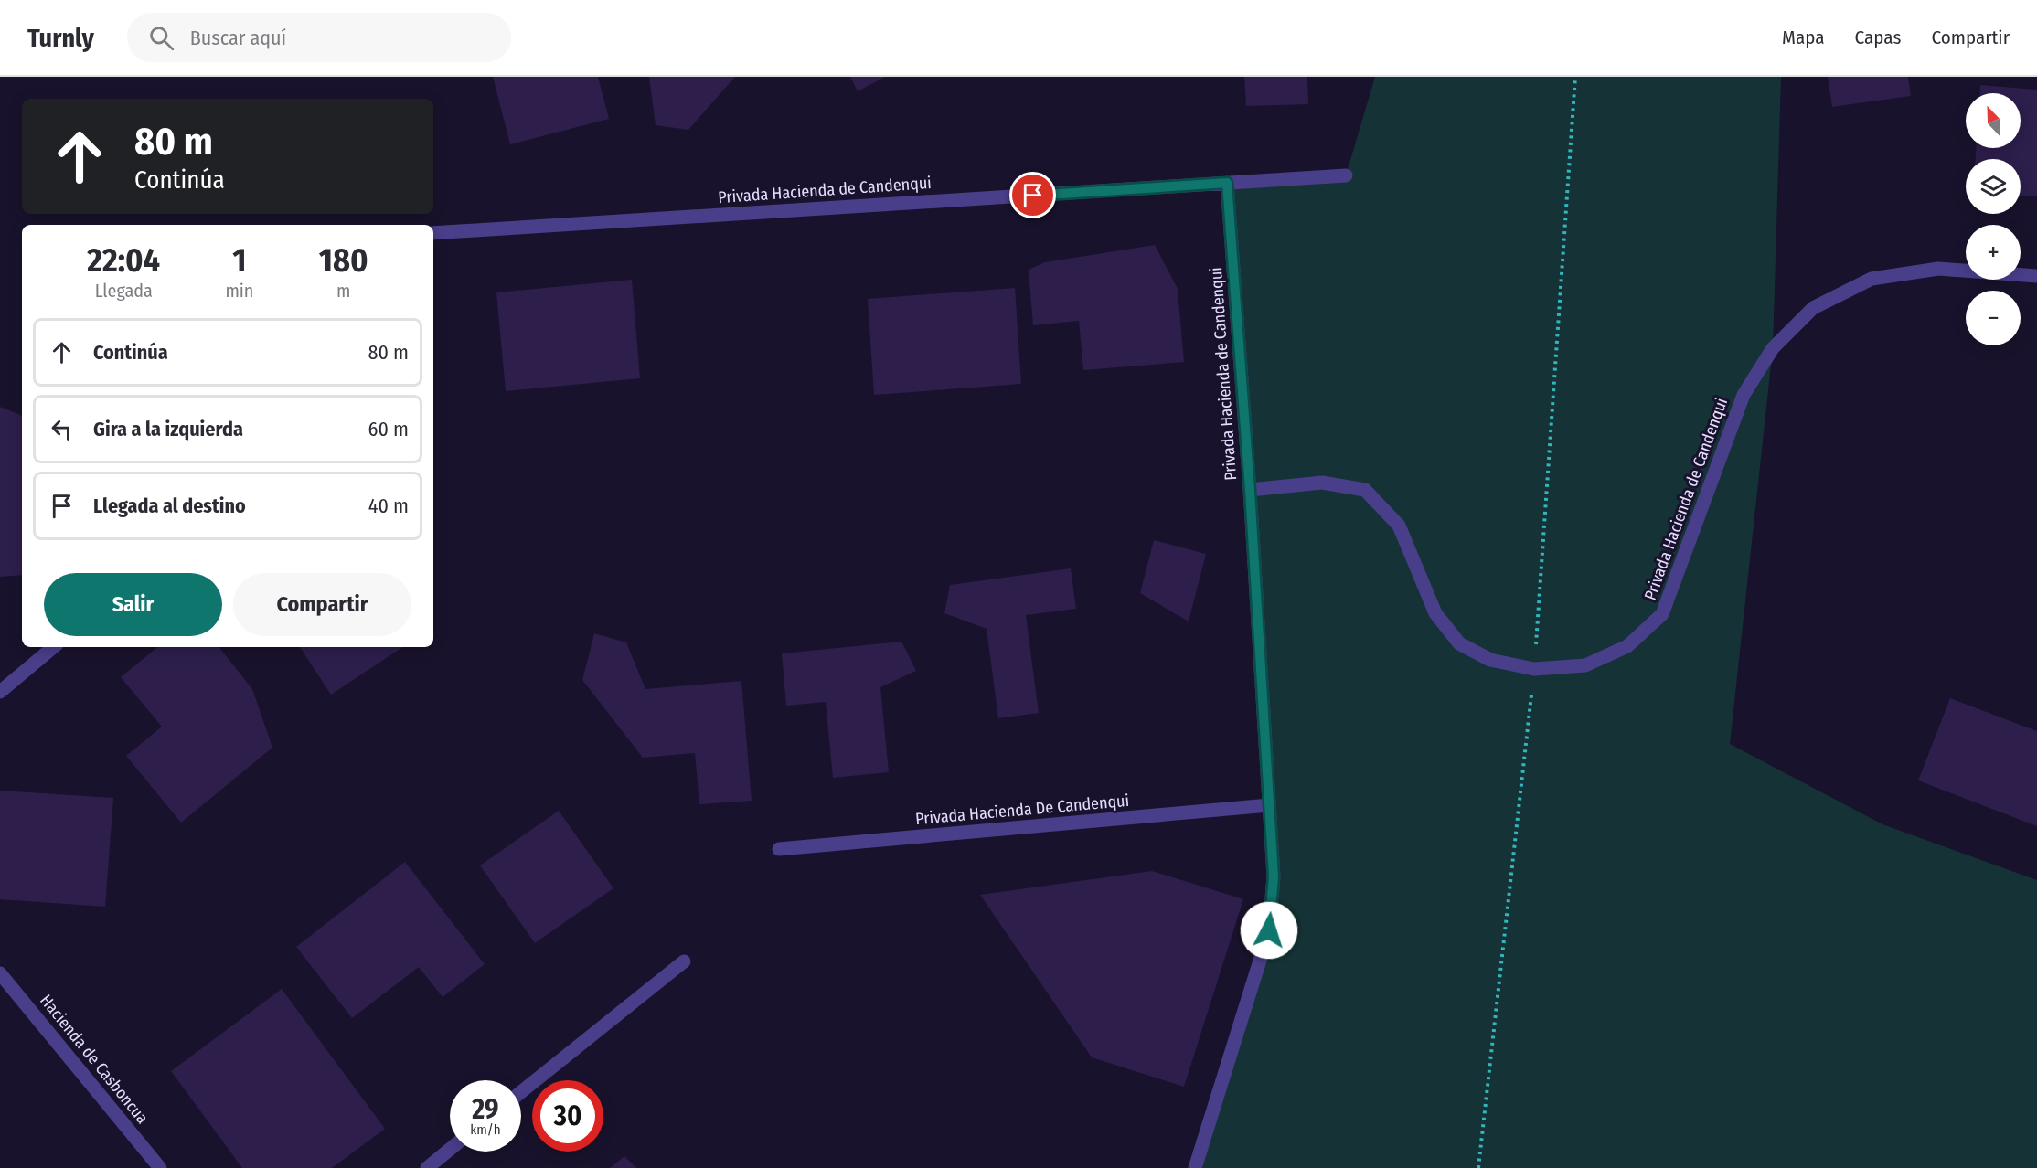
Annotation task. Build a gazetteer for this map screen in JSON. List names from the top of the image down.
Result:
{
  "streets": {
    "street": ["Privada Hacienda de Candenqui", "Privada Hacienda De Candenqui", "Hacienda de Casboncua"]
  },
  "crossings": [
    ["Privada Hacienda de Candenqui", "Privada Hacienda De Candenqui"]
  ],
  "north": "top left",
  "page": {
    "header": "Turnly",
    "search": "Buscar aquí",
    "nav": ["Mapa", "Capas", "Compartir"],
    "map_buttons": ["+", "−"],
    "turn": ["80 m", "Continúa"],
    "eta": [
      "22:04",
      "Llegada",
      "1",
      "min",
      "180",
      "m"
    ],
    "list": [
      {
        "name": "Continúa",
        "value": "80 m"
      },
      {
        "name": "Gira a la izquierda",
        "value": "60 m"
      },
      {
        "name": "Llegada al destino",
        "value": "40 m"
      }
    ],
    "buttons": ["Salir", "Compartir"],
    "speed": "29 km/h",
    "limit": "30"
  }
}
